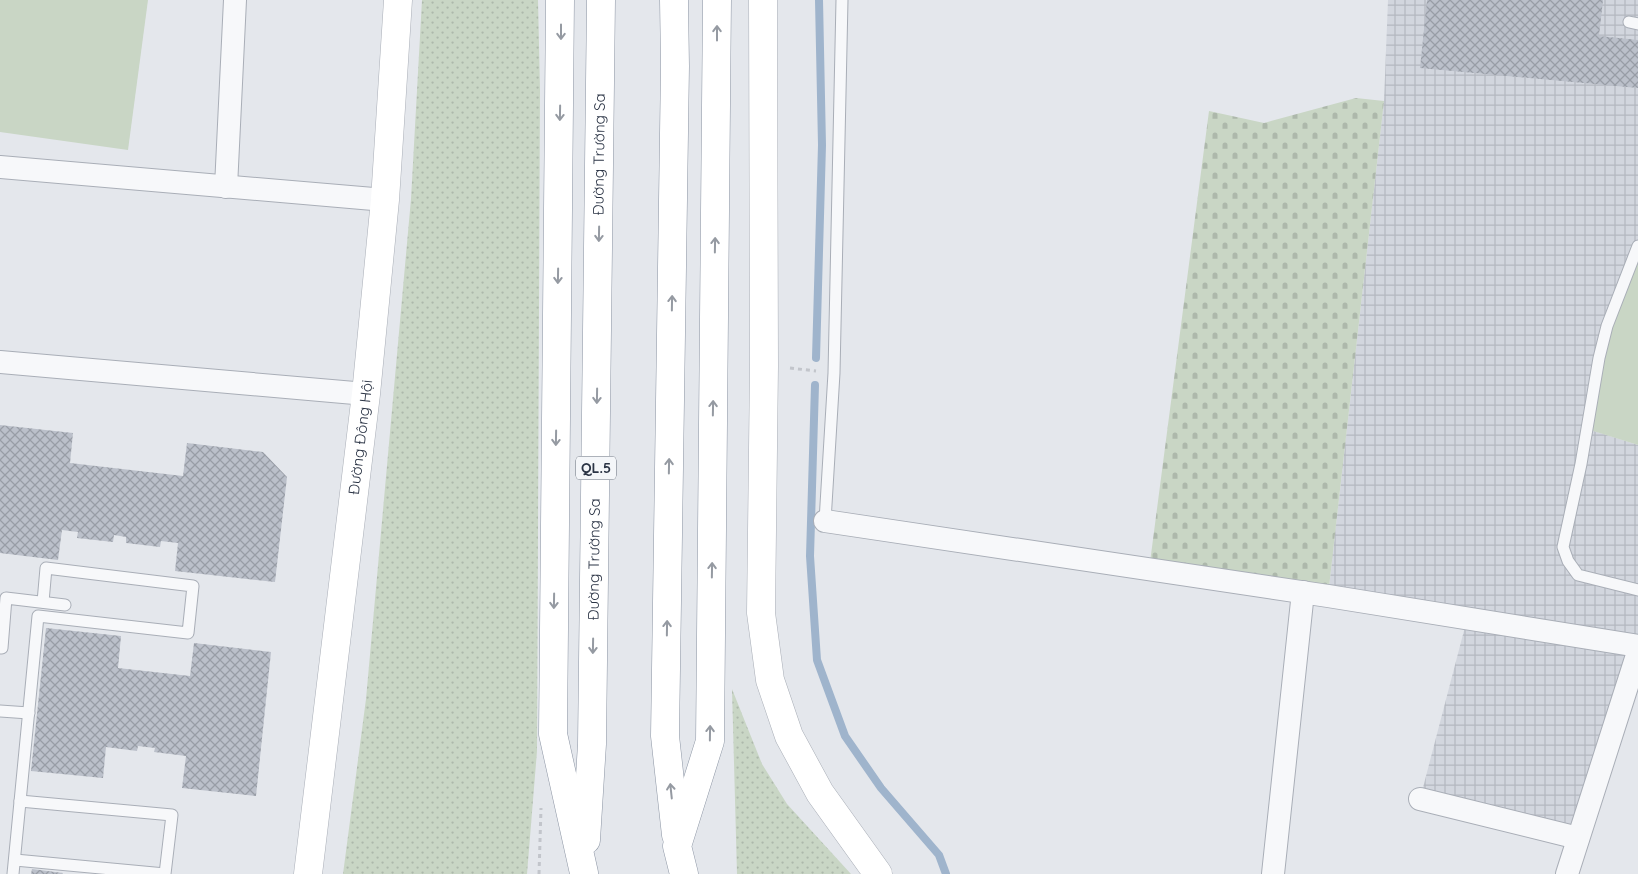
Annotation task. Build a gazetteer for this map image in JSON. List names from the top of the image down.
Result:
{
  "streets": {
    "main road": ["Đường Trường Sa", "Đường Đông Hội", "QL.5"]
  }
}
